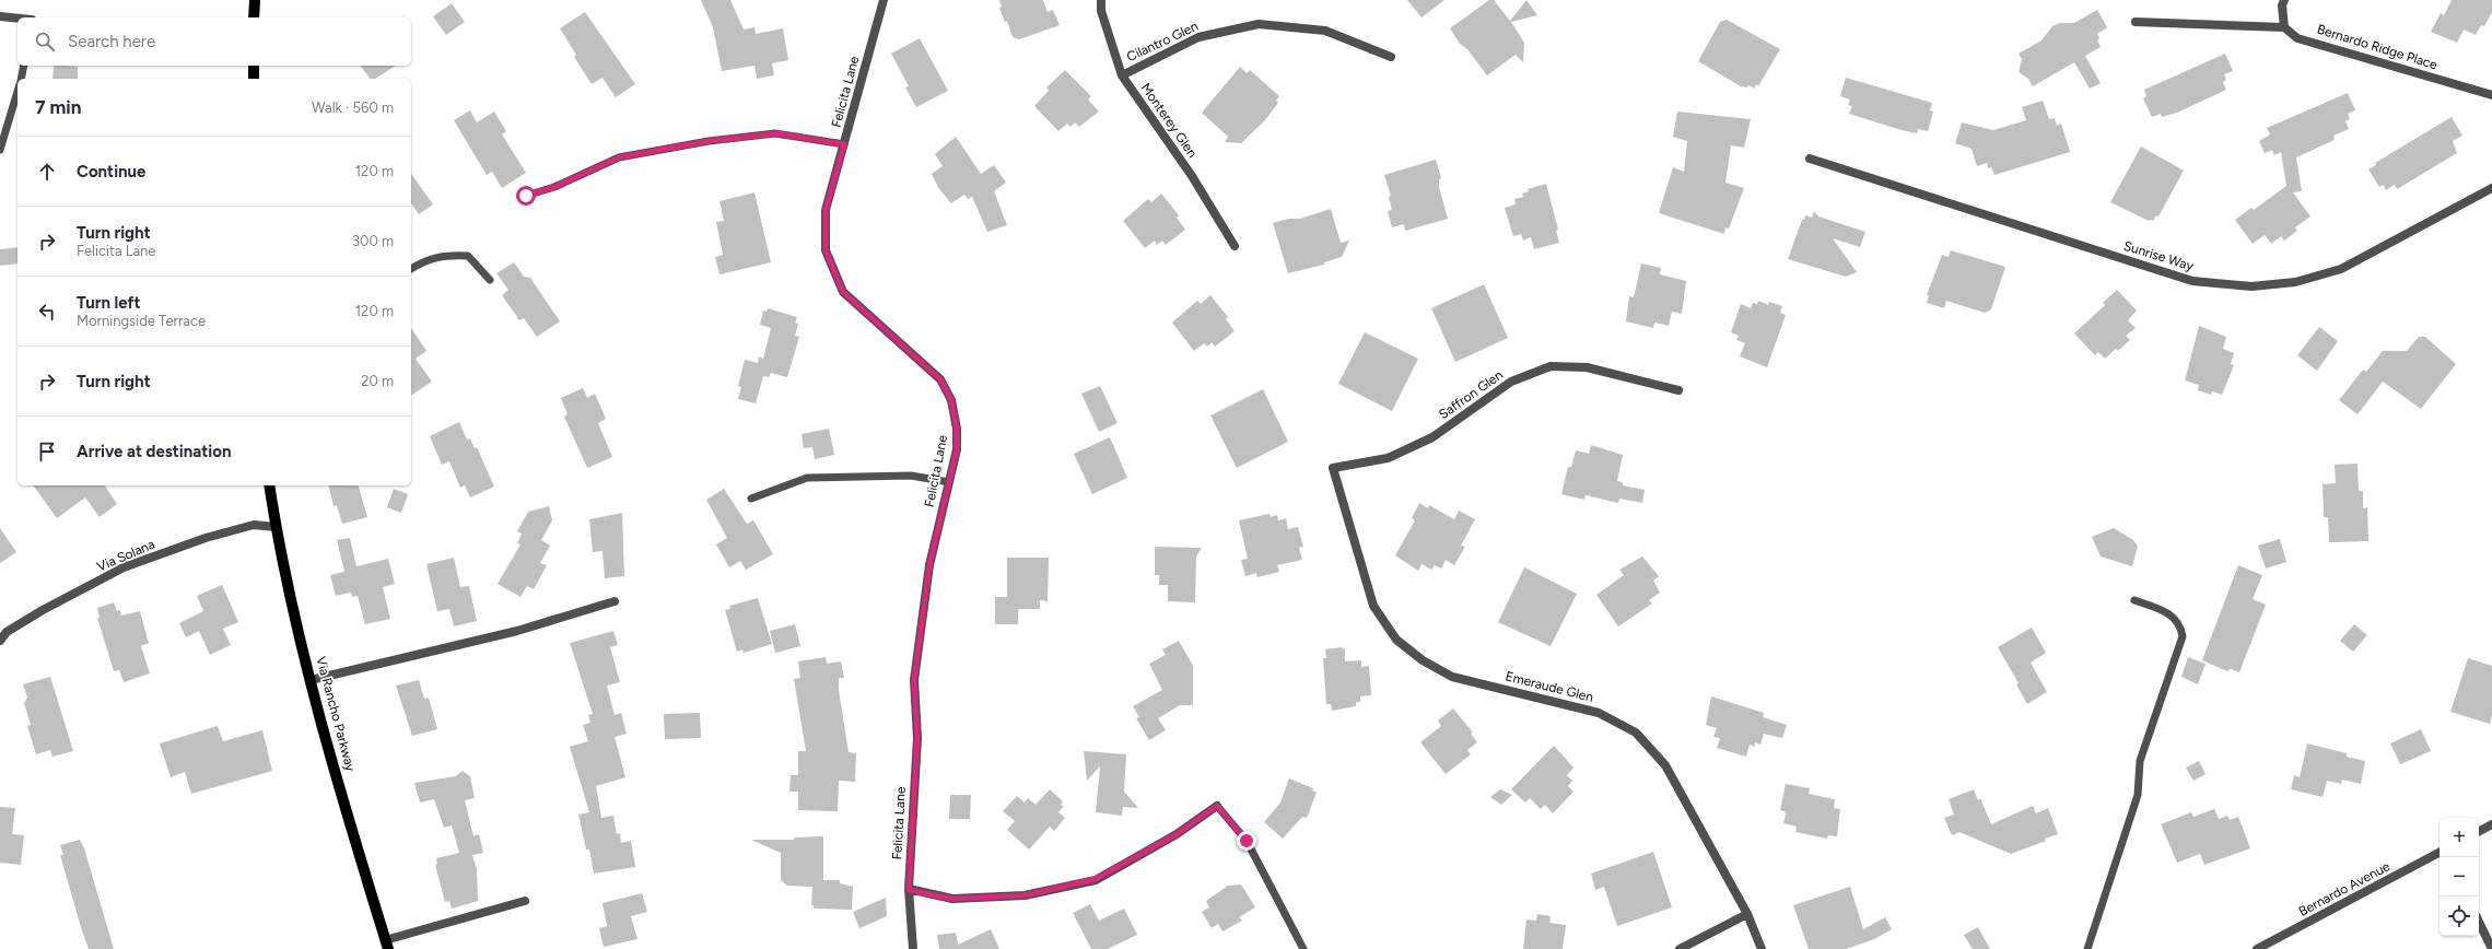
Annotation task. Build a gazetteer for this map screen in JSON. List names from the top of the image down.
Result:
{
  "streets": {
    "main road": ["Via Rancho Parkway"],
    "street": [
      "Cilantro Glen",
      "Bernardo Ridge Place",
      "Felicita Lane",
      "Monterey Glen",
      "Sunrise Way",
      "Saffron Glen",
      "Via Solana",
      "Emeraude Glen",
      "Bernardo Avenue"
    ]
  },
  "crossings": [
    ["Cilantro Glen", "Monterey Glen"],
    ["Saffron Glen", "Emeraude Glen"],
    ["Via Solana", "Via Rancho Parkway"]
  ],
  "page": {
    "search": "Search here",
    "heading": ["7 min", "Walk · 560 m"],
    "list": [
      ["Continue", "120 m"],
      ["Turn right", "Felicita Lane", "300 m"],
      ["Turn left", "Morningside Terrace", "120 m"],
      ["Turn right", "20 m"],
      "Arrive at destination"
    ],
    "map_buttons": ["+", "−"]
  }
}
